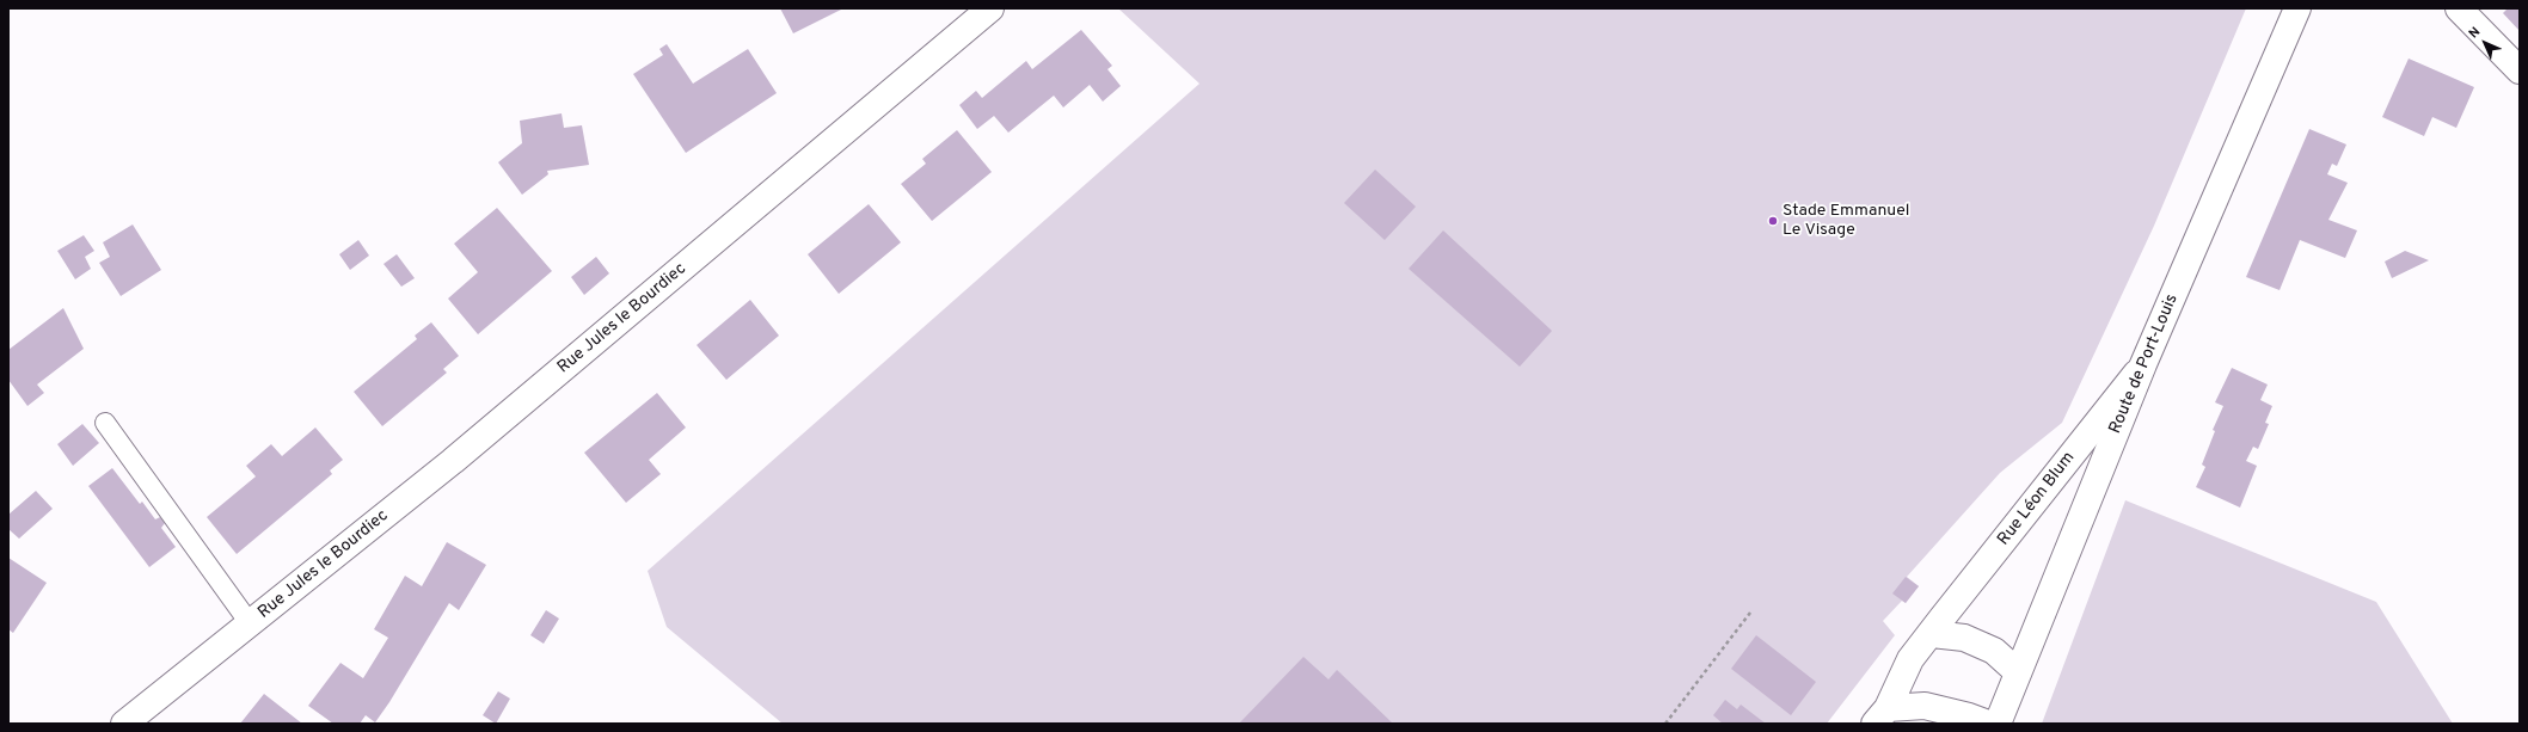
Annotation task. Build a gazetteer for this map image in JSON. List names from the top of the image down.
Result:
{
  "streets": {
    "street": ["Rue Jules le Bourdiec", "Route de Port-Louis", "Rue Léon Blum"]
  },
  "crossings": [
    ["Route de Port-Louis", "Rue Léon Blum"]
  ],
  "places": ["Stade Emmanuel Le Visage"],
  "north": "top left"
}
